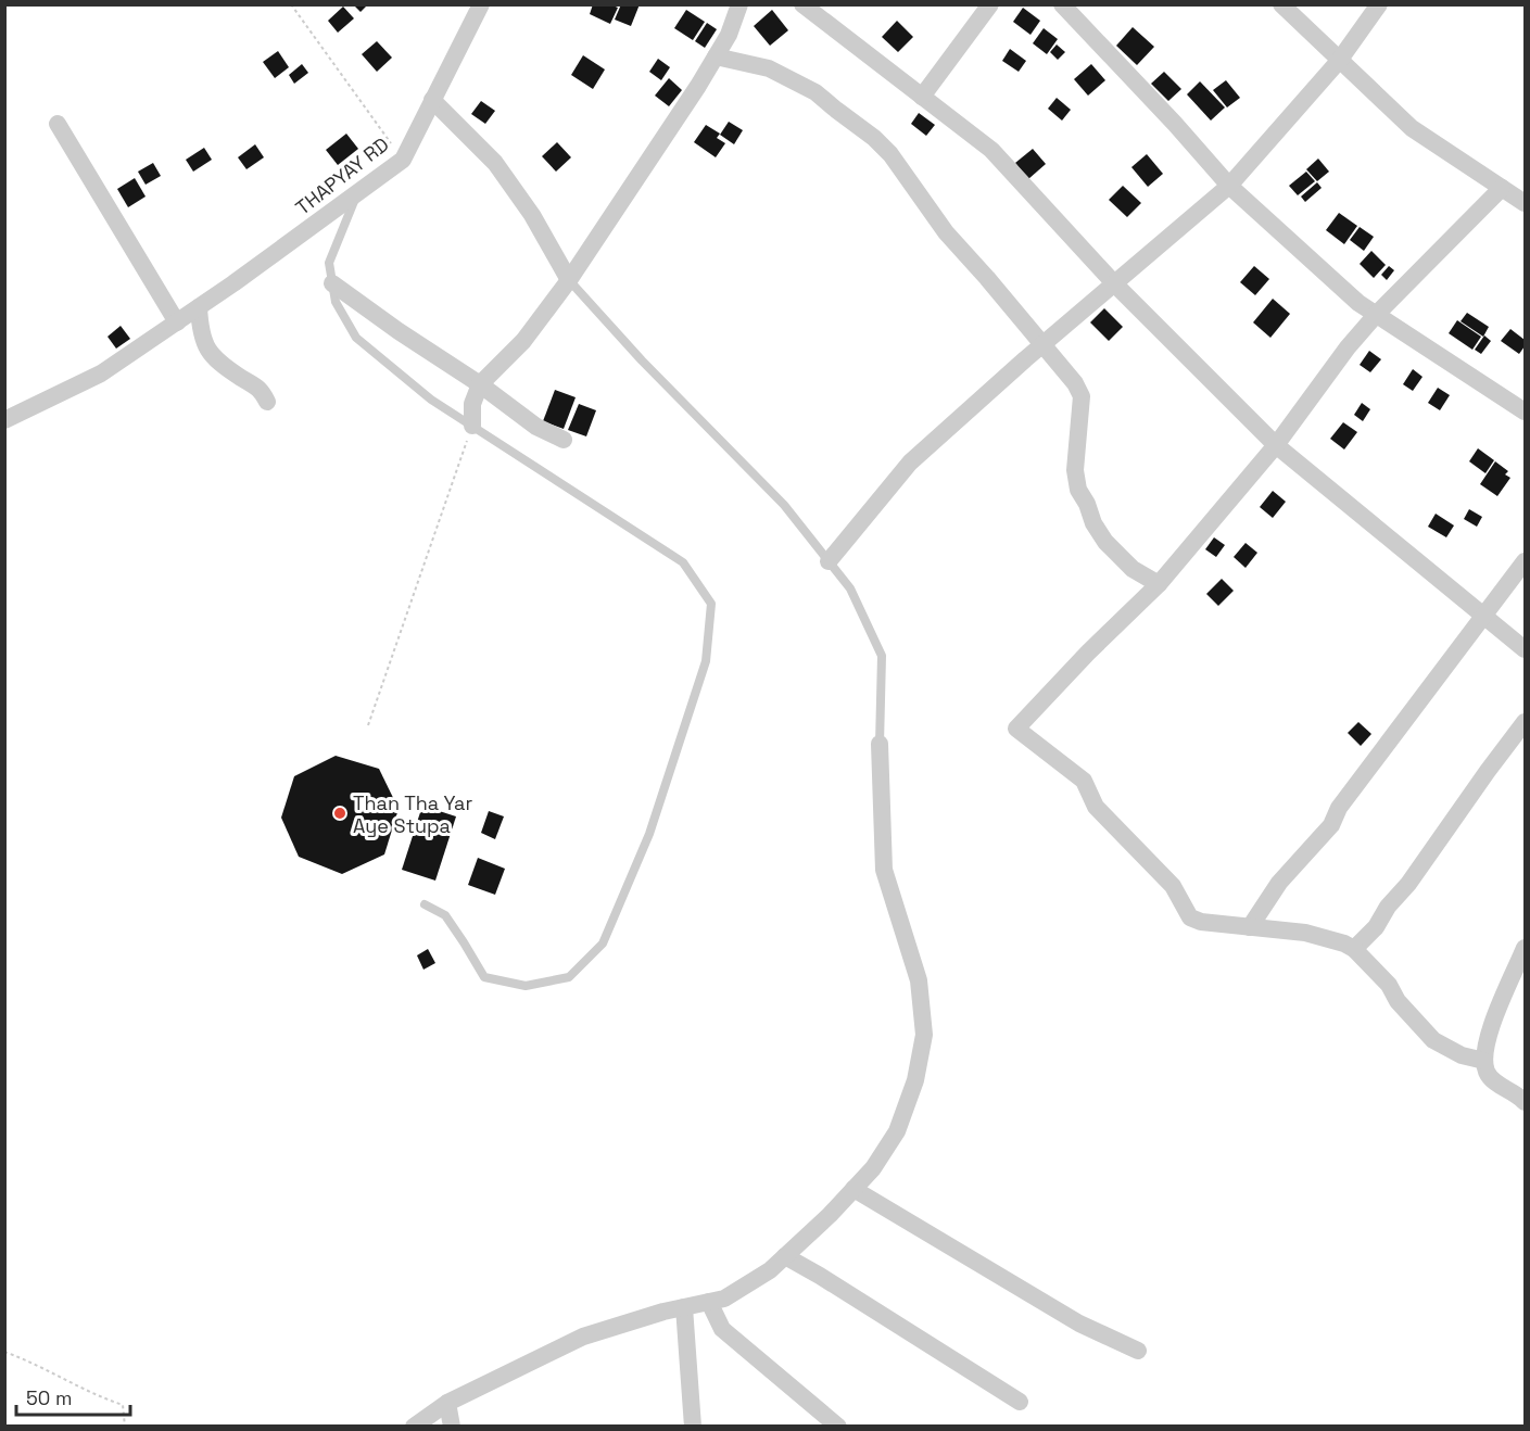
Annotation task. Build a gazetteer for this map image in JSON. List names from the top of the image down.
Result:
{
  "streets": {
    "street": ["THAPYAY RD"]
  },
  "places": ["Than Tha Yar Aye Stupa"],
  "scale_bar": "50 m"
}
